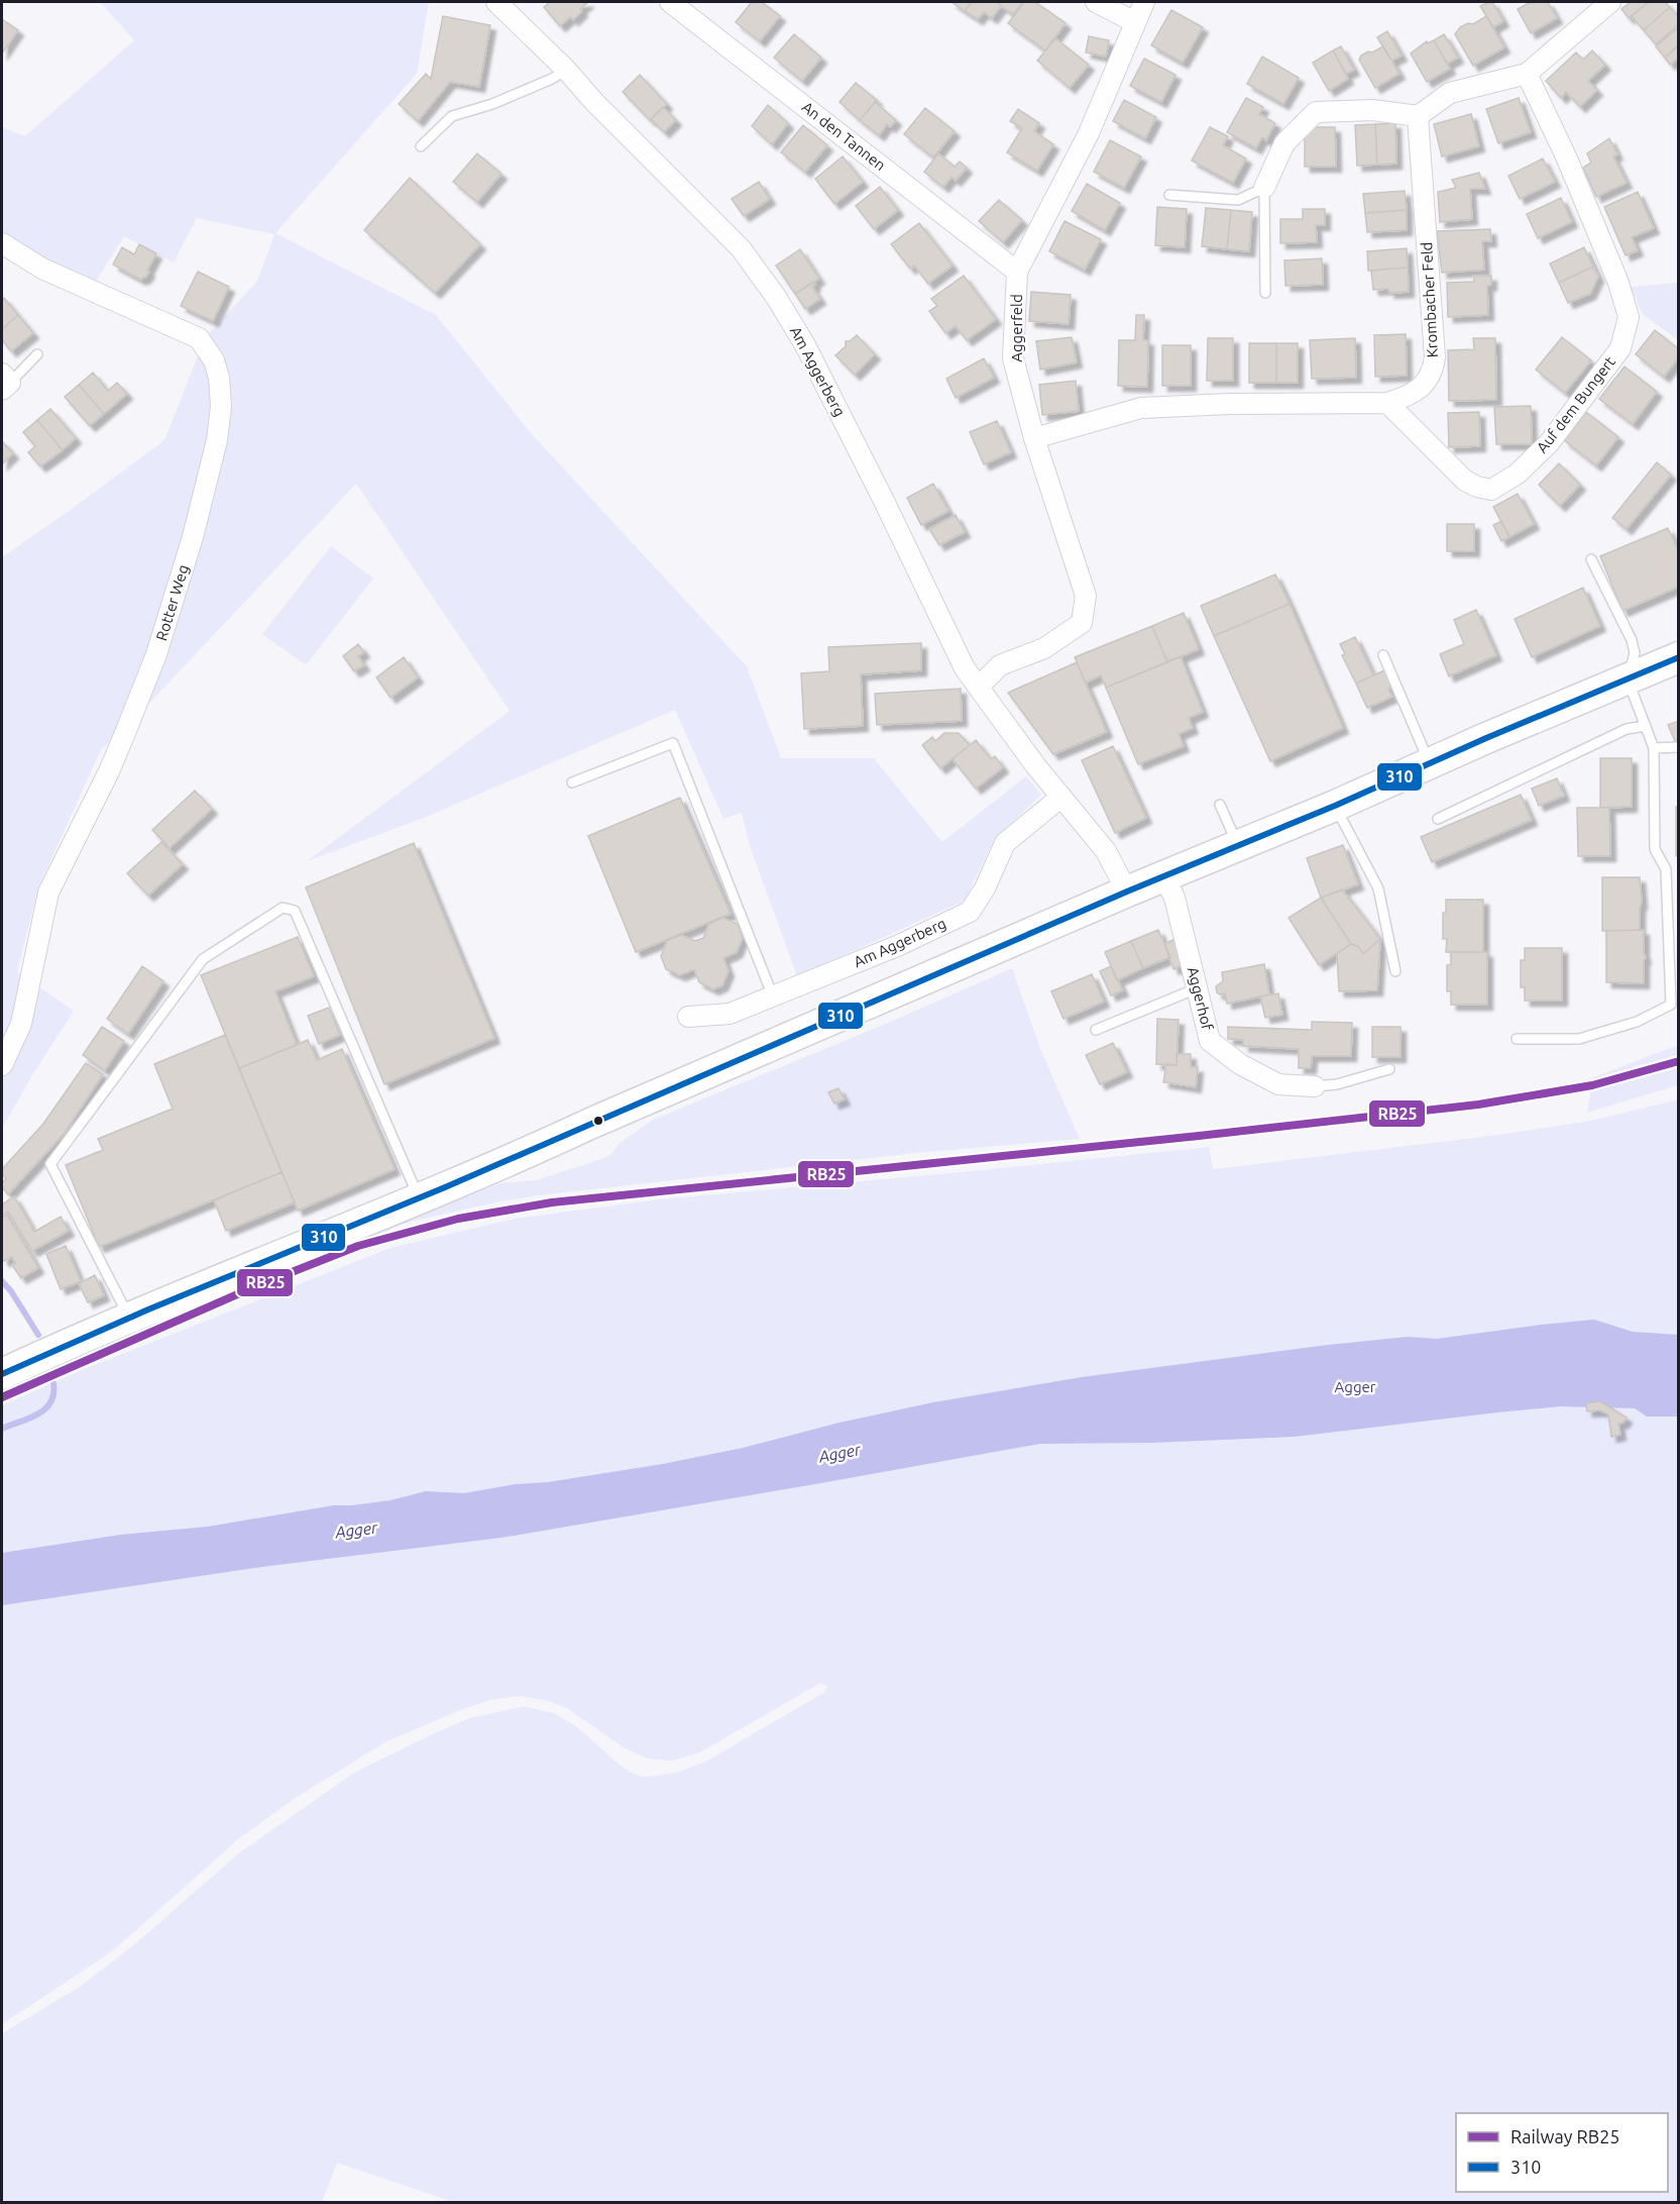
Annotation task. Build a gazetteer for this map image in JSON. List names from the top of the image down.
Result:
{
  "streets": {
    "street": [
      "An den Tannen",
      "Krombacher Feld",
      "Aggerfeld",
      "Am Aggerberg",
      "Auf dem Bungert",
      "Rotter Weg",
      "Aggerhof"
    ]
  },
  "crossings": [
    ["An den Tannen", "Aggerfeld"],
    ["Krombacher Feld", "Aggerfeld"],
    ["Krombacher Feld", "Auf dem Bungert"],
    ["Aggerfeld", "Am Aggerberg"]
  ],
  "water": ["Agger"],
  "parks": ["Agger"],
  "lines": ["transit line 310", "rail line RB25"],
  "legend": ["Railway RB25", "310"]
}
